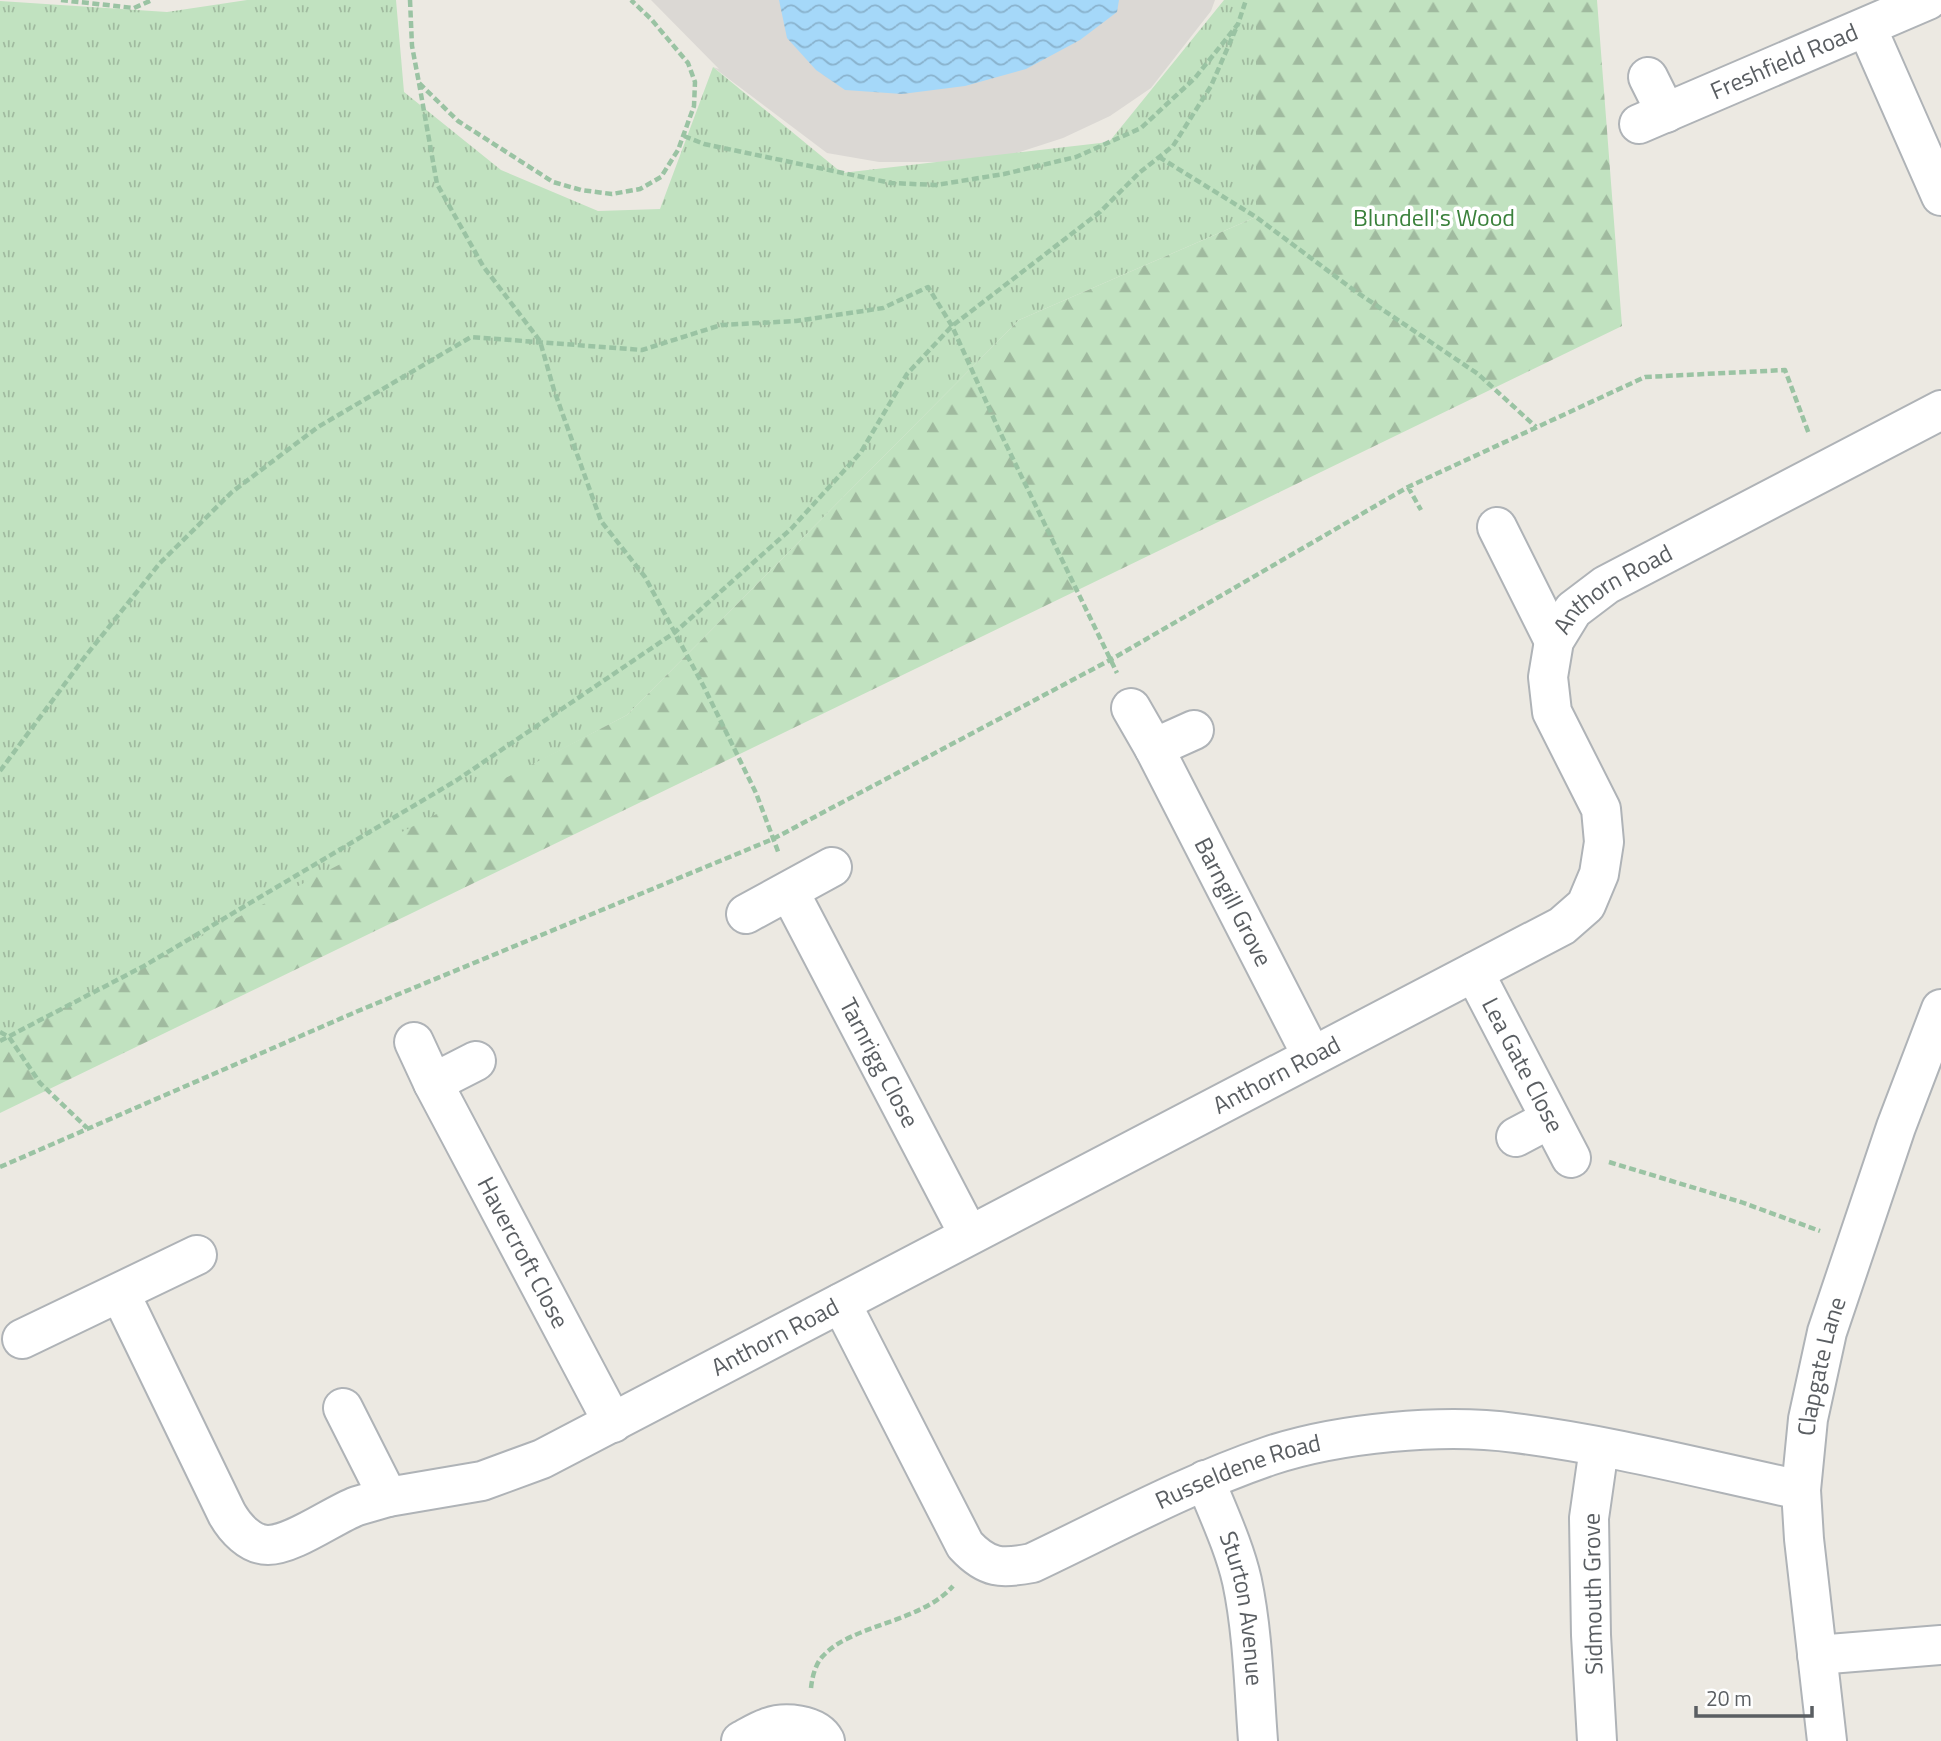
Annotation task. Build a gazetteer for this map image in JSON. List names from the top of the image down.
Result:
{
  "streets": {
    "street": [
      "Freshfield Road",
      "Anthorn Road",
      "Barngill Grove",
      "Tarnrigg Close",
      "Lea Gate Close",
      "Havercroft Close",
      "Clapgate Lane",
      "Russeldene Road",
      "Sidmouth Grove",
      "Sturton Avenue"
    ]
  },
  "crossings": [
    ["Anthorn Road", "Barngill Grove"],
    ["Anthorn Road", "Tarnrigg Close"],
    ["Anthorn Road", "Lea Gate Close"],
    ["Anthorn Road", "Havercroft Close"],
    ["Clapgate Lane", "Russeldene Road"],
    ["Russeldene Road", "Sidmouth Grove"],
    ["Russeldene Road", "Sturton Avenue"]
  ],
  "parks": ["Blundell's Wood"],
  "scale_bar": "20 m"
}
